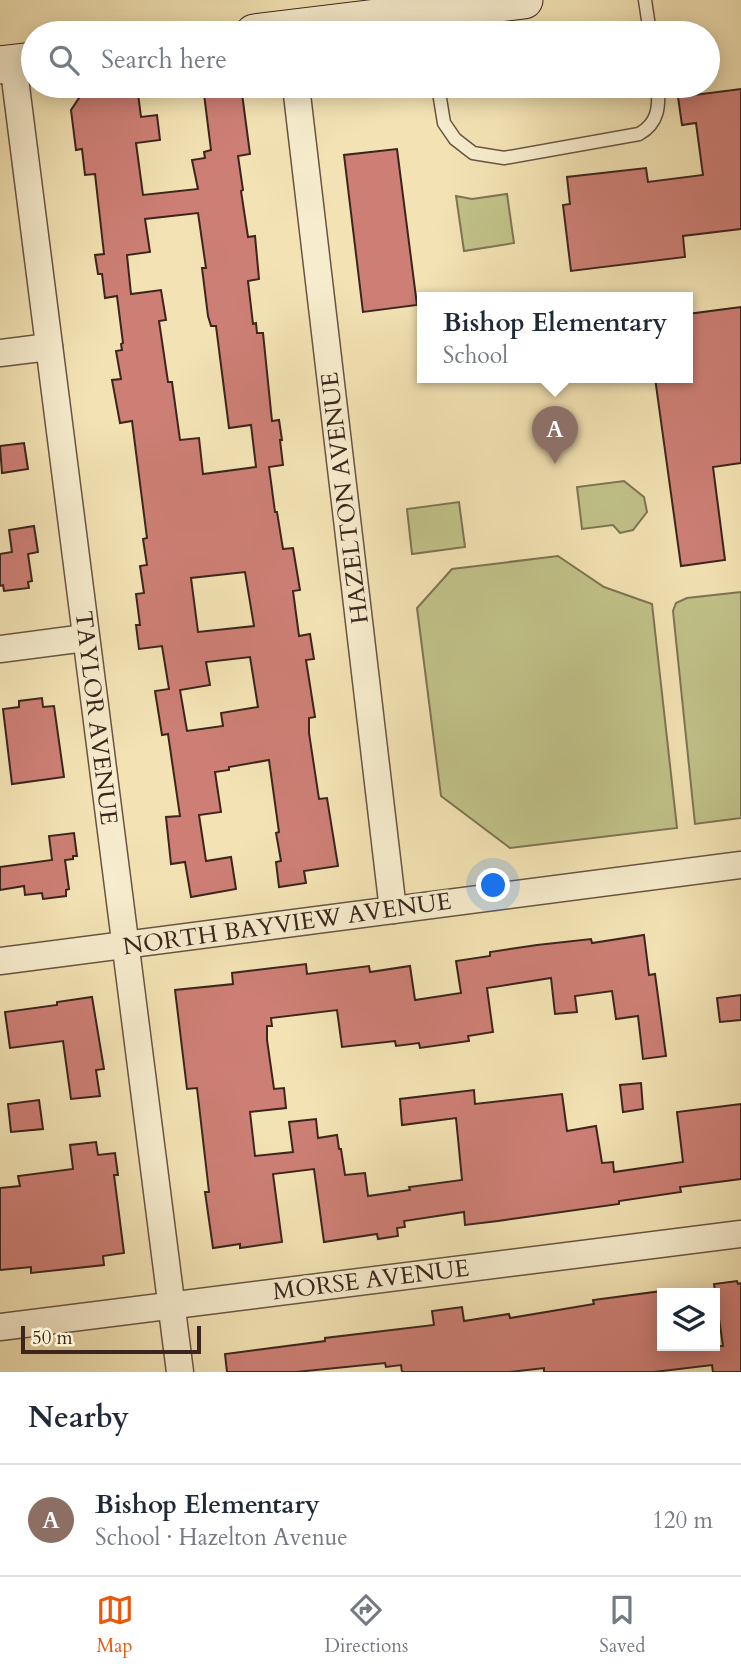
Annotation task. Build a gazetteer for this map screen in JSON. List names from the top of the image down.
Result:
{
  "streets": {
    "street": [
      "HAZELTON AVENUE",
      "TAYLOR AVENUE",
      "NORTH BAYVIEW AVENUE",
      "MORSE AVENUE"
    ]
  },
  "crossings": [
    ["HAZELTON AVENUE", "NORTH BAYVIEW AVENUE"],
    ["TAYLOR AVENUE", "NORTH BAYVIEW AVENUE"],
    ["TAYLOR AVENUE", "MORSE AVENUE"]
  ],
  "scale_bar": "50 m",
  "page": {
    "search": "Search here",
    "popup": ["Bishop Elementary", "School"],
    "pins": "A",
    "scale": "50 m",
    "heading": "Nearby",
    "list": [
      {
        "mark": "A",
        "name": "Bishop Elementary",
        "note": "School · Hazelton Avenue",
        "value": "120 m"
      }
    ],
    "nav": ["Map", "Directions", "Saved"]
  }
}
